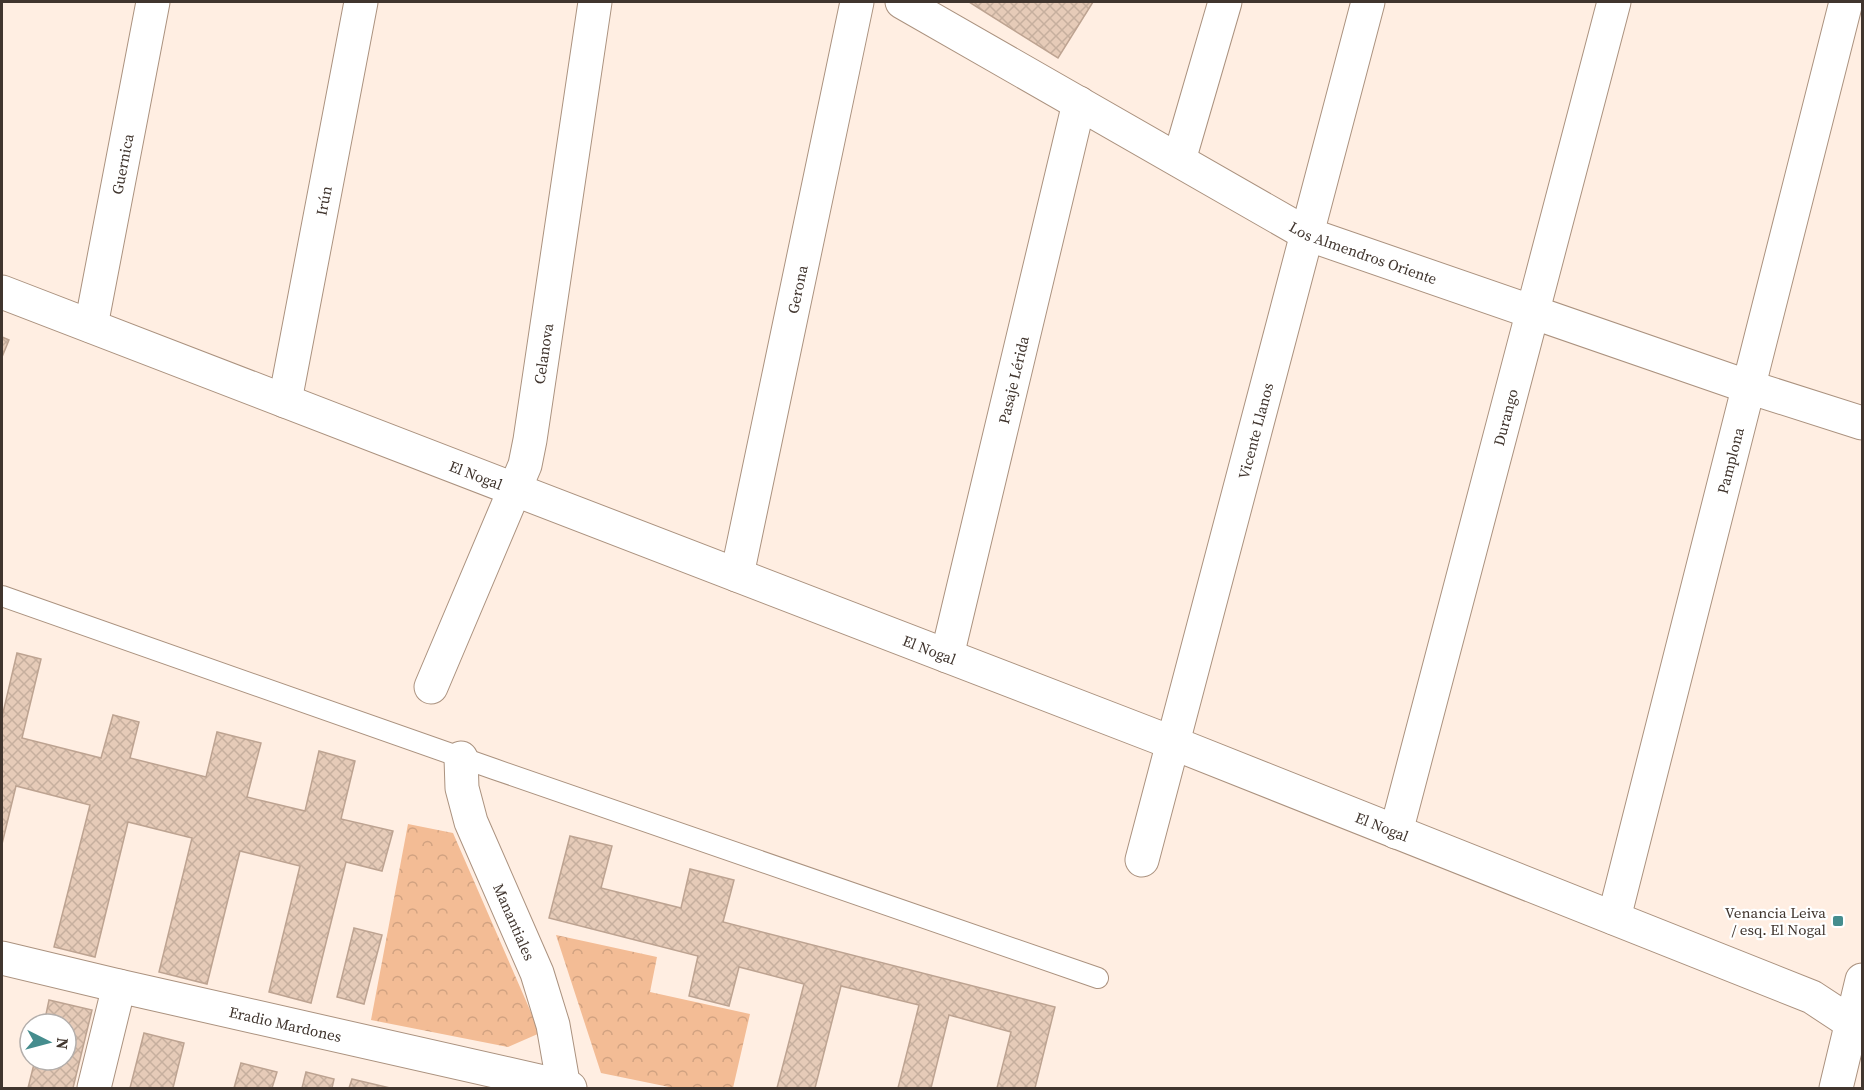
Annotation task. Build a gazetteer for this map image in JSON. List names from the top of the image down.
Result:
{
  "streets": {
    "street": [
      "Guernica",
      "Irún",
      "Los Almendros Oriente",
      "Gerona",
      "Celanova",
      "Pasaje Lérida",
      "Durango",
      "Vicente Llanos",
      "Pamplona",
      "El Nogal",
      "Manantiales",
      "Eradio Mardones"
    ]
  },
  "crossings": [
    ["Guernica", "El Nogal"],
    ["Irún", "El Nogal"],
    ["Los Almendros Oriente", "Pasaje Lérida"],
    ["Los Almendros Oriente", "Durango"],
    ["Los Almendros Oriente", "Vicente Llanos"],
    ["Los Almendros Oriente", "Pamplona"],
    ["Gerona", "El Nogal"],
    ["Celanova", "El Nogal"],
    ["Pasaje Lérida", "El Nogal"],
    ["Durango", "El Nogal"],
    ["Vicente Llanos", "El Nogal"],
    ["Pamplona", "El Nogal"],
    ["Manantiales", "Eradio Mardones"]
  ],
  "places": {
    "transit": ["Venancia Leiva / esq. El Nogal"]
  },
  "north": "right"
}
